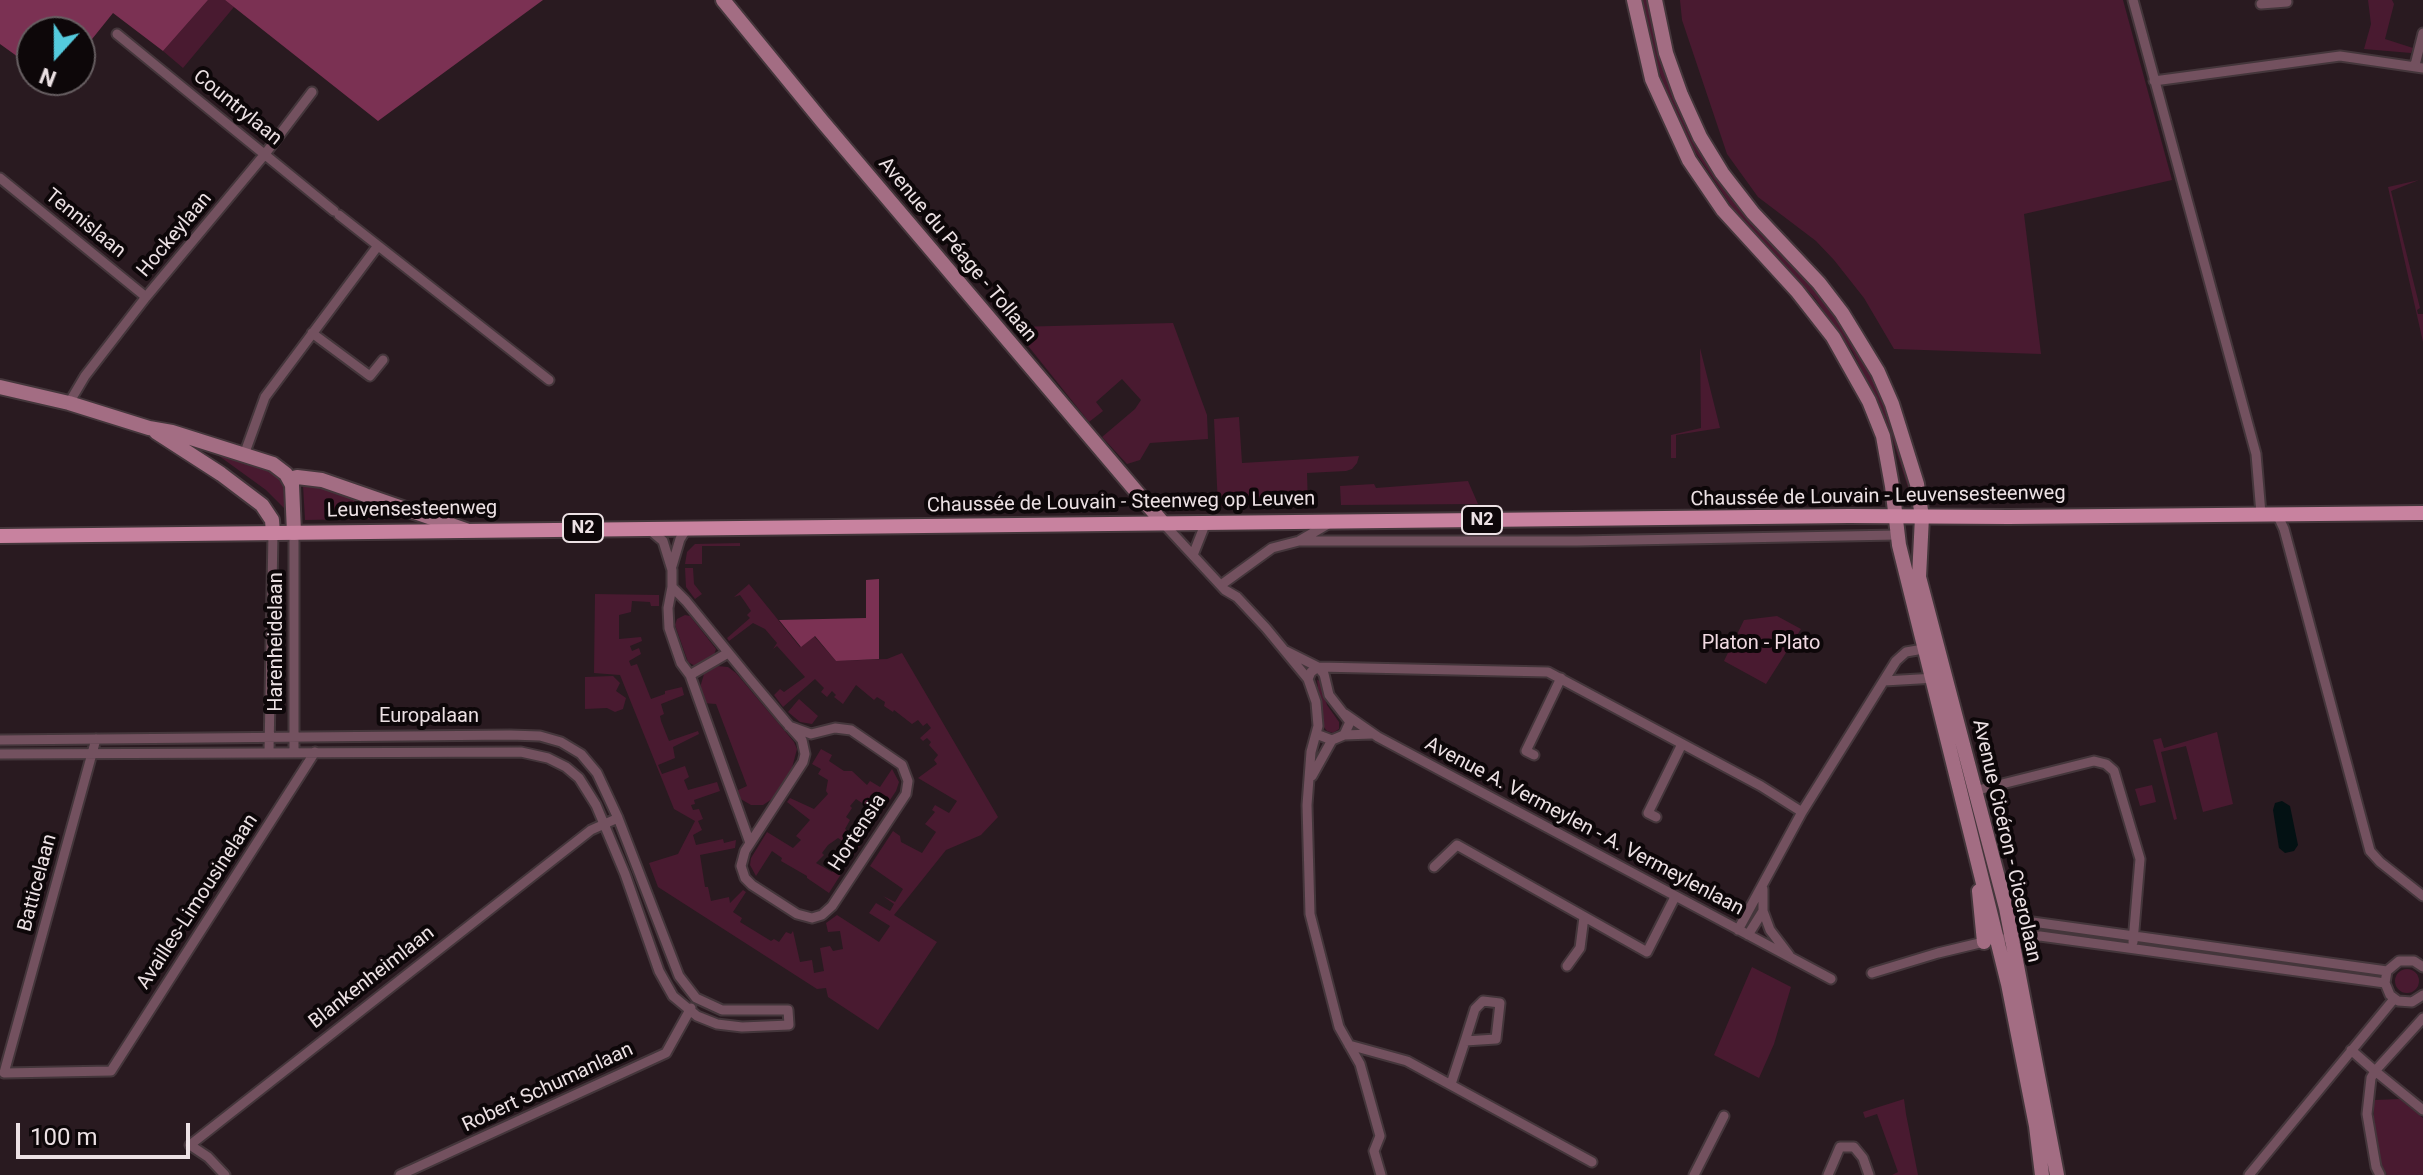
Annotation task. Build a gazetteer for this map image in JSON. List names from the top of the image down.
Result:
{
  "streets": {
    "main road": [
      "Avenue du Péage - Tollaan",
      "Chaussée de Louvain - Leuvensesteenweg",
      "Chaussée de Louvain - Steenweg op Leuven",
      "Leuvensesteenweg",
      "N2",
      "Avenue Cicéron - Cicerolaan"
    ],
    "street": [
      "Countrylaan",
      "Tennislaan",
      "Hockeylaan",
      "Harenheidelaan",
      "Europalaan",
      "Avenue A. Vermeylen - A. Vermeylenlaan",
      "Hortensia",
      "Batticelaan",
      "Availles-Limousinelaan",
      "Blankenheimlaan",
      "Robert Schumanlaan"
    ]
  },
  "crossings": [
    ["Countrylaan", "Hockeylaan"],
    ["Tennislaan", "Hockeylaan"],
    ["Avenue du Péage - Tollaan", "Chaussée de Louvain - Steenweg op Leuven"],
    ["Chaussée de Louvain - Leuvensesteenweg", "Chaussée de Louvain - Steenweg op Leuven"],
    ["Chaussée de Louvain - Leuvensesteenweg", "Avenue Cicéron - Cicerolaan"],
    ["Chaussée de Louvain - Steenweg op Leuven", "Leuvensesteenweg"],
    ["Leuvensesteenweg", "Harenheidelaan"],
    ["Leuvensesteenweg", "Hortensia"],
    ["Harenheidelaan", "Europalaan"],
    ["Europalaan", "Batticelaan"],
    ["Europalaan", "Availles-Limousinelaan"],
    ["Europalaan", "Blankenheimlaan"],
    ["Europalaan", "Robert Schumanlaan"],
    ["Batticelaan", "Availles-Limousinelaan"]
  ],
  "parks": ["Platon - Plato"],
  "scale_bar": "100 m",
  "north": "bottom"
}
